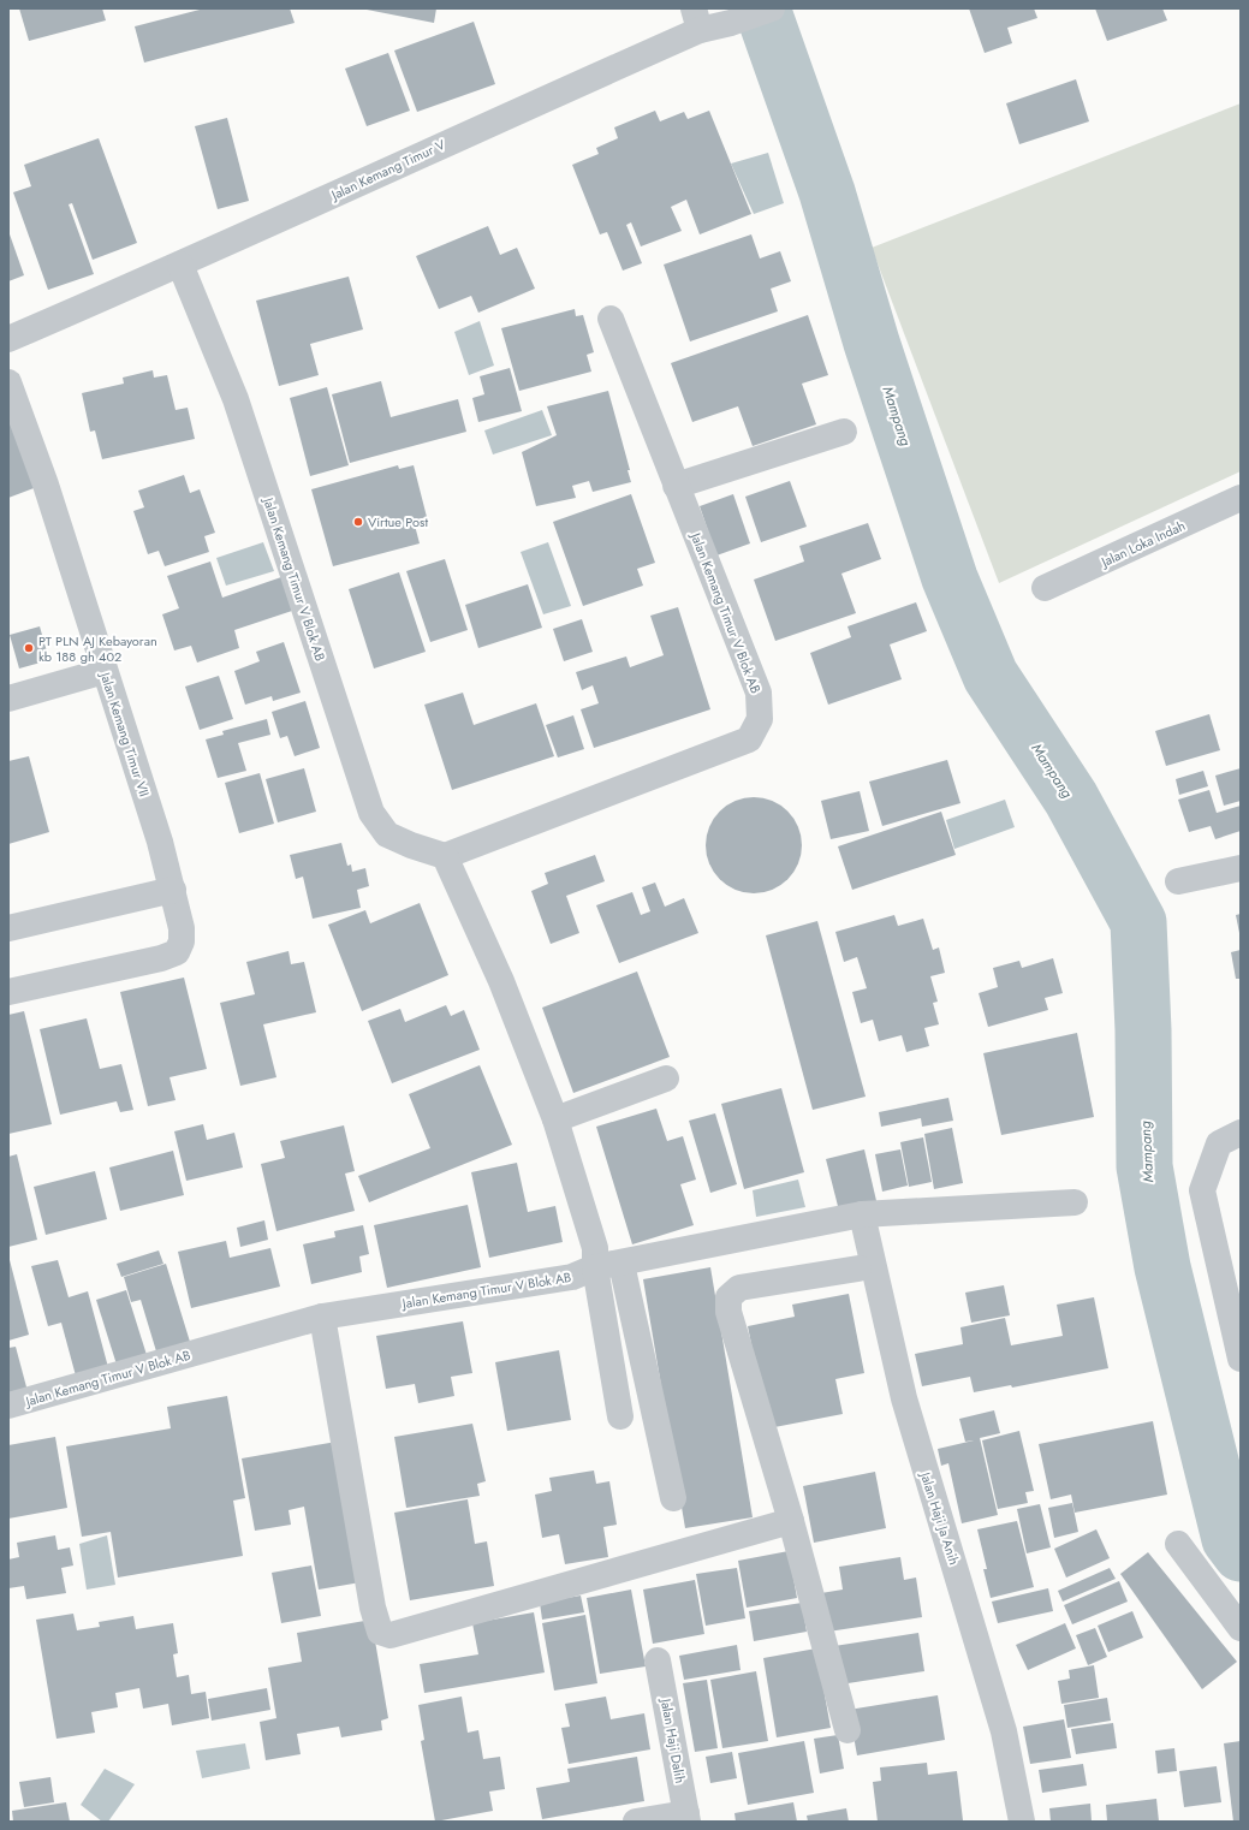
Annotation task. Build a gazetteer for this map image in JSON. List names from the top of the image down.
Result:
{
  "streets": {
    "street": [
      "Jalan Kemang Timur V",
      "Jalan Loka Indah",
      "Jalan Kemang Timur V Blok AB",
      "Jalan Kemang Timur VII",
      "Jalan Haji Ja Anih",
      "Jalan Haji Dalih"
    ]
  },
  "crossings": [
    ["Jalan Kemang Timur V", "Jalan Kemang Timur V Blok AB"],
    ["Jalan Kemang Timur V Blok AB", "Jalan Haji Ja Anih"]
  ],
  "water": ["Mampang"],
  "places": ["Virtue Post", "PT PLN AJ Kebayoran kb 188 gh 402"]
}
